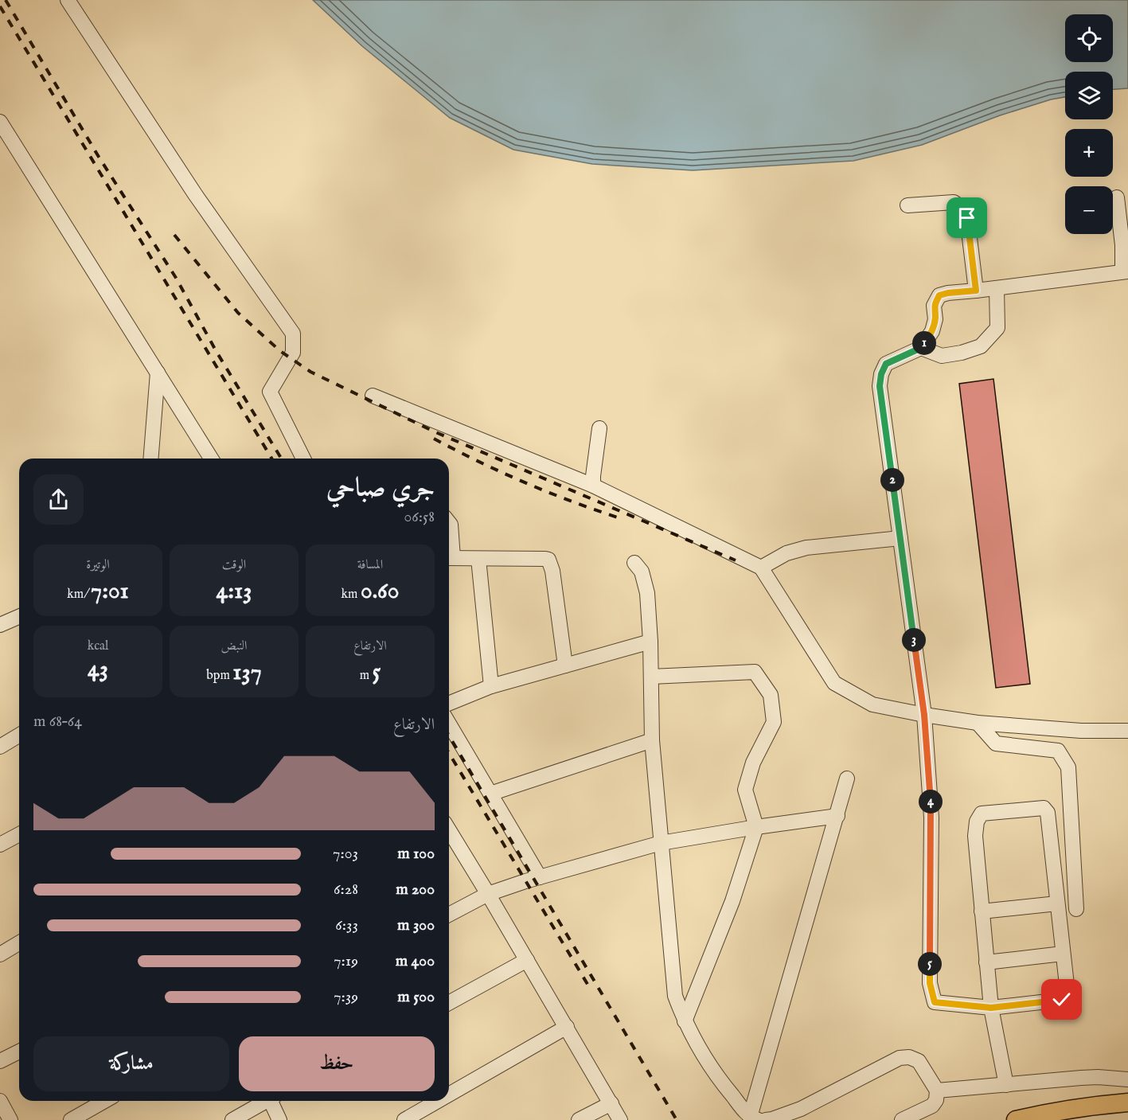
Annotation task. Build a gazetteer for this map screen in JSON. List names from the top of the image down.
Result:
{
  "page": {
    "map_buttons": ["+", "−"],
    "pins": [
      "1",
      "2",
      "3",
      "4",
      "5"
    ],
    "heading": ["جري صباحي", "06:58"],
    "stats": [
      ["المسافة", "0.60 km"],
      ["الوقت", "4:13"],
      ["الوتيرة", "7:01 /km"],
      ["الارتفاع", "5 m"],
      ["النبض", "137 bpm"],
      ["kcal", "43"]
    ],
    "chart": ["الارتفاع", "64–68 m"],
    "list": [
      {
        "name": "100 m",
        "note": "7:03"
      },
      {
        "name": "200 m",
        "note": "6:28"
      },
      {
        "name": "300 m",
        "note": "6:33"
      },
      {
        "name": "400 m",
        "note": "7:19"
      },
      {
        "name": "500 m",
        "note": "7:39"
      }
    ],
    "buttons": ["حفظ", "مشاركة"]
  }
}
